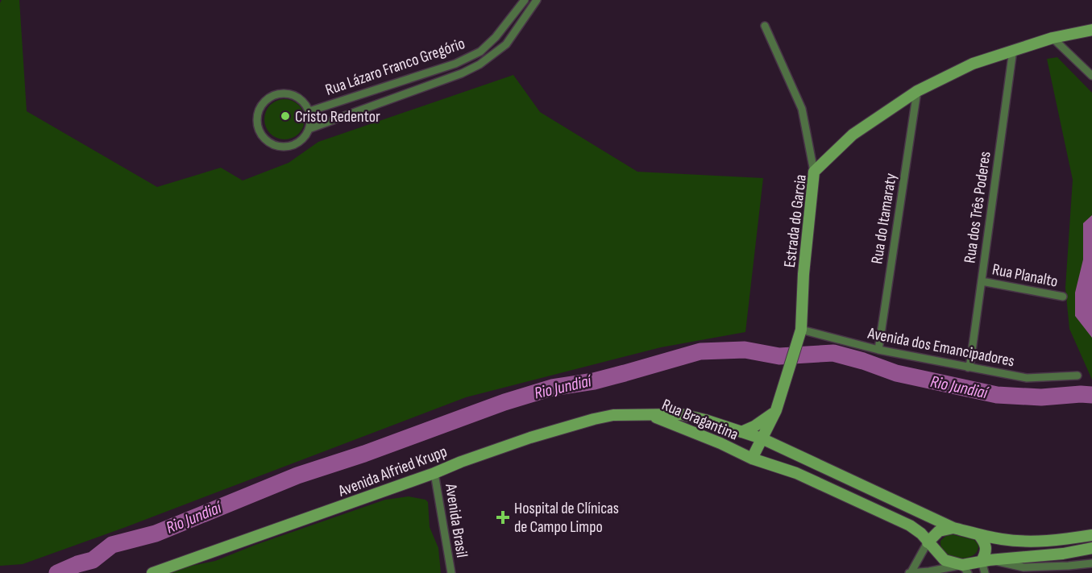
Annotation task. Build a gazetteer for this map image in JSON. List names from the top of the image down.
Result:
{
  "streets": {
    "main road": ["Estrada do Garcia", "Rua Bragantina", "Avenida Alfried Krupp"],
    "street": [
      "Rua Lázaro Franco Gregório",
      "Rua dos Três Poderes",
      "Rua do Itamaraty",
      "Rua Planalto",
      "Avenida dos Emancipadores",
      "Avenida Brasil"
    ]
  },
  "crossings": [
    ["Rua dos Três Poderes", "Estrada do Garcia"],
    ["Rua dos Três Poderes", "Rua Planalto"],
    ["Rua dos Três Poderes", "Avenida dos Emancipadores"],
    ["Rua do Itamaraty", "Estrada do Garcia"],
    ["Rua do Itamaraty", "Avenida dos Emancipadores"],
    ["Estrada do Garcia", "Avenida dos Emancipadores"],
    ["Estrada do Garcia", "Rua Bragantina"],
    ["Rua Bragantina", "Avenida Alfried Krupp"],
    ["Avenida Alfried Krupp", "Avenida Brasil"]
  ],
  "water": ["Rio Jundiaí"],
  "places": {
    "other": ["Cristo Redentor"],
    "health": ["Hospital de Clínicas de Campo Limpo"]
  }
}
